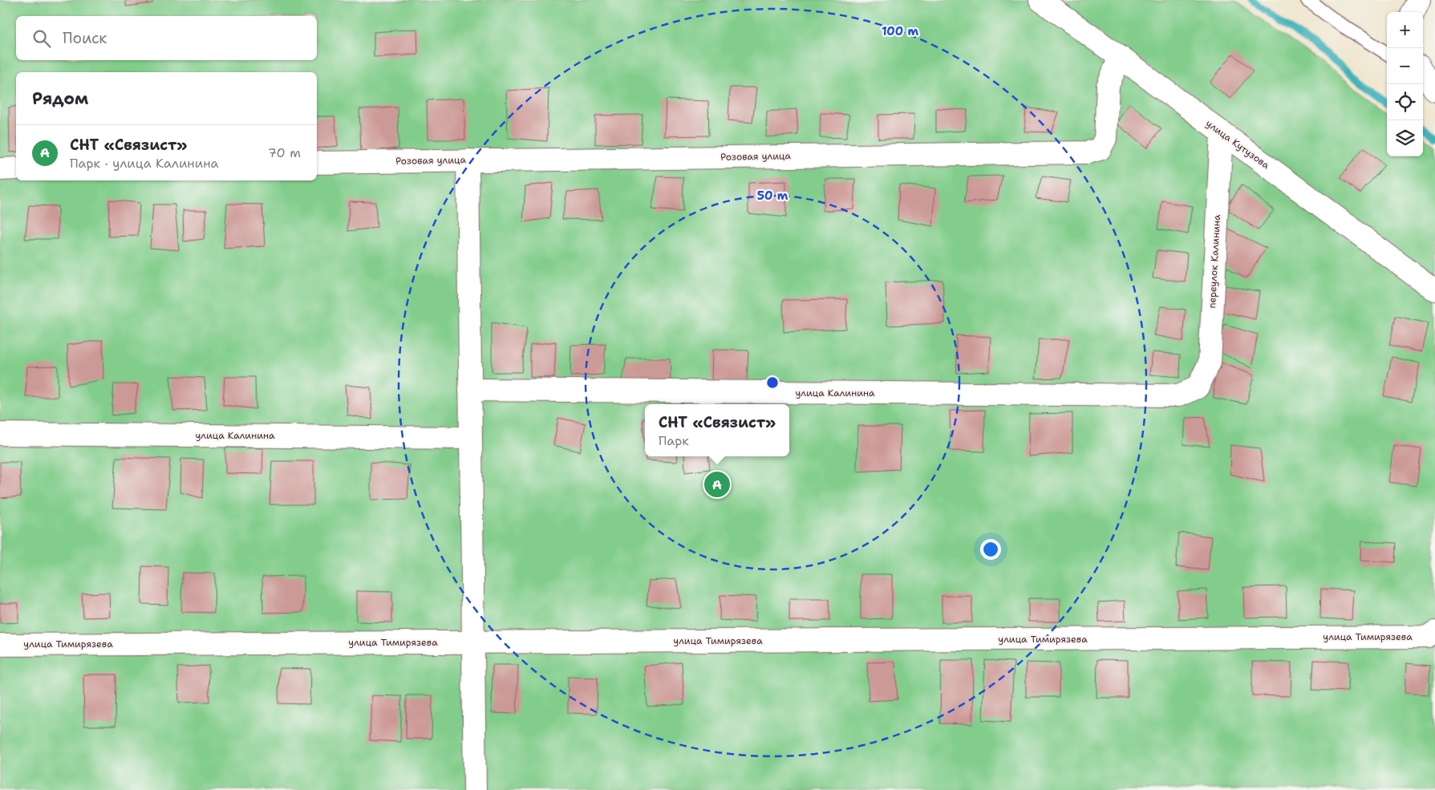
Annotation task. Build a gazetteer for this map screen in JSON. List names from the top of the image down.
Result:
{
  "streets": {
    "street": [
      "улица Кутузова",
      "Розовая улица",
      "переулок Калинина",
      "улица Калинина",
      "улица Тимирязева"
    ]
  },
  "crossings": [
    ["улица Кутузова", "Розовая улица"],
    ["улица Кутузова", "переулок Калинина"],
    ["переулок Калинина", "улица Калинина"]
  ],
  "page": {
    "map_buttons": ["+", "−"],
    "search": "Поиск",
    "heading": "Рядом",
    "list": [
      {
        "mark": "A",
        "name": "СНТ «Связист»",
        "note": "Парк · улица Калинина",
        "value": "70 m"
      }
    ],
    "popup": ["СНТ «Связист»", "Парк"],
    "pins": "A"
  },
  "rings": ["100 m", "50 m"]
}
